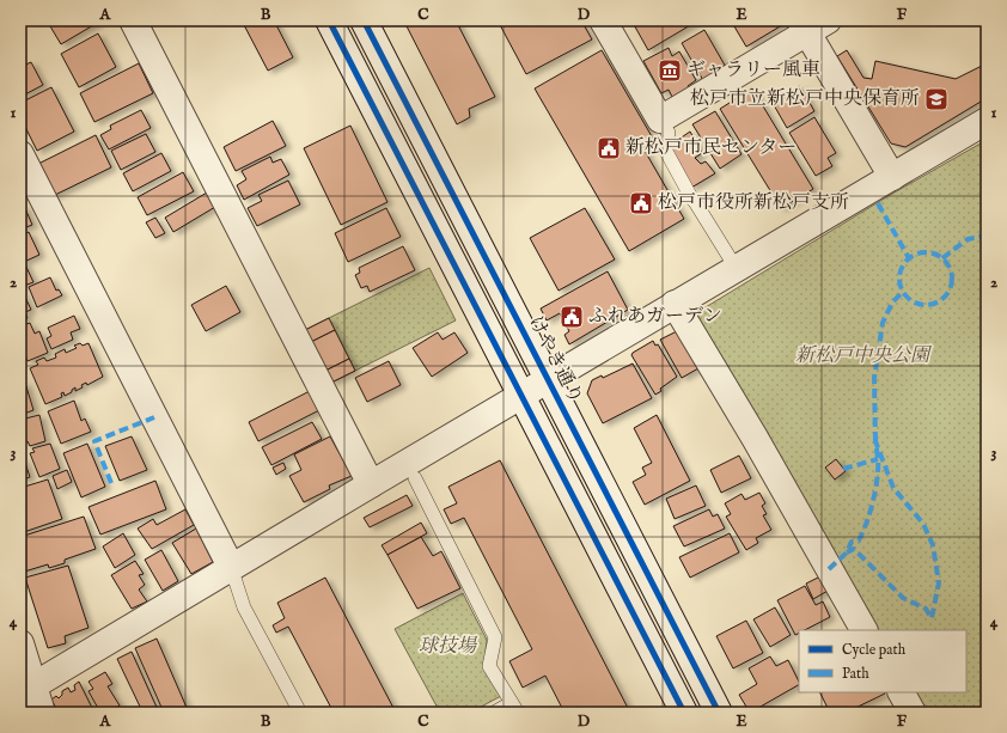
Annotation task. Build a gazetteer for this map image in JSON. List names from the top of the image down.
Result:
{
  "streets": {
    "street": ["けやき通り"]
  },
  "parks": ["新松戸中央公園", "球技場"],
  "places": {
    "museum": ["ギャラリー風車"],
    "school or university": ["松戸市立新松戸中央保育所"],
    "public building": ["新松戸市民センター", "松戸市役所新松戸支所", "ふれあガーデン"]
  },
  "legend": ["Cycle path", "Path"],
  "grid": {
    "columns": [
      "A",
      "B",
      "C",
      "D",
      "E",
      "F"
    ],
    "rows": [
      "1",
      "2",
      "3",
      "4"
    ]
  }
}
